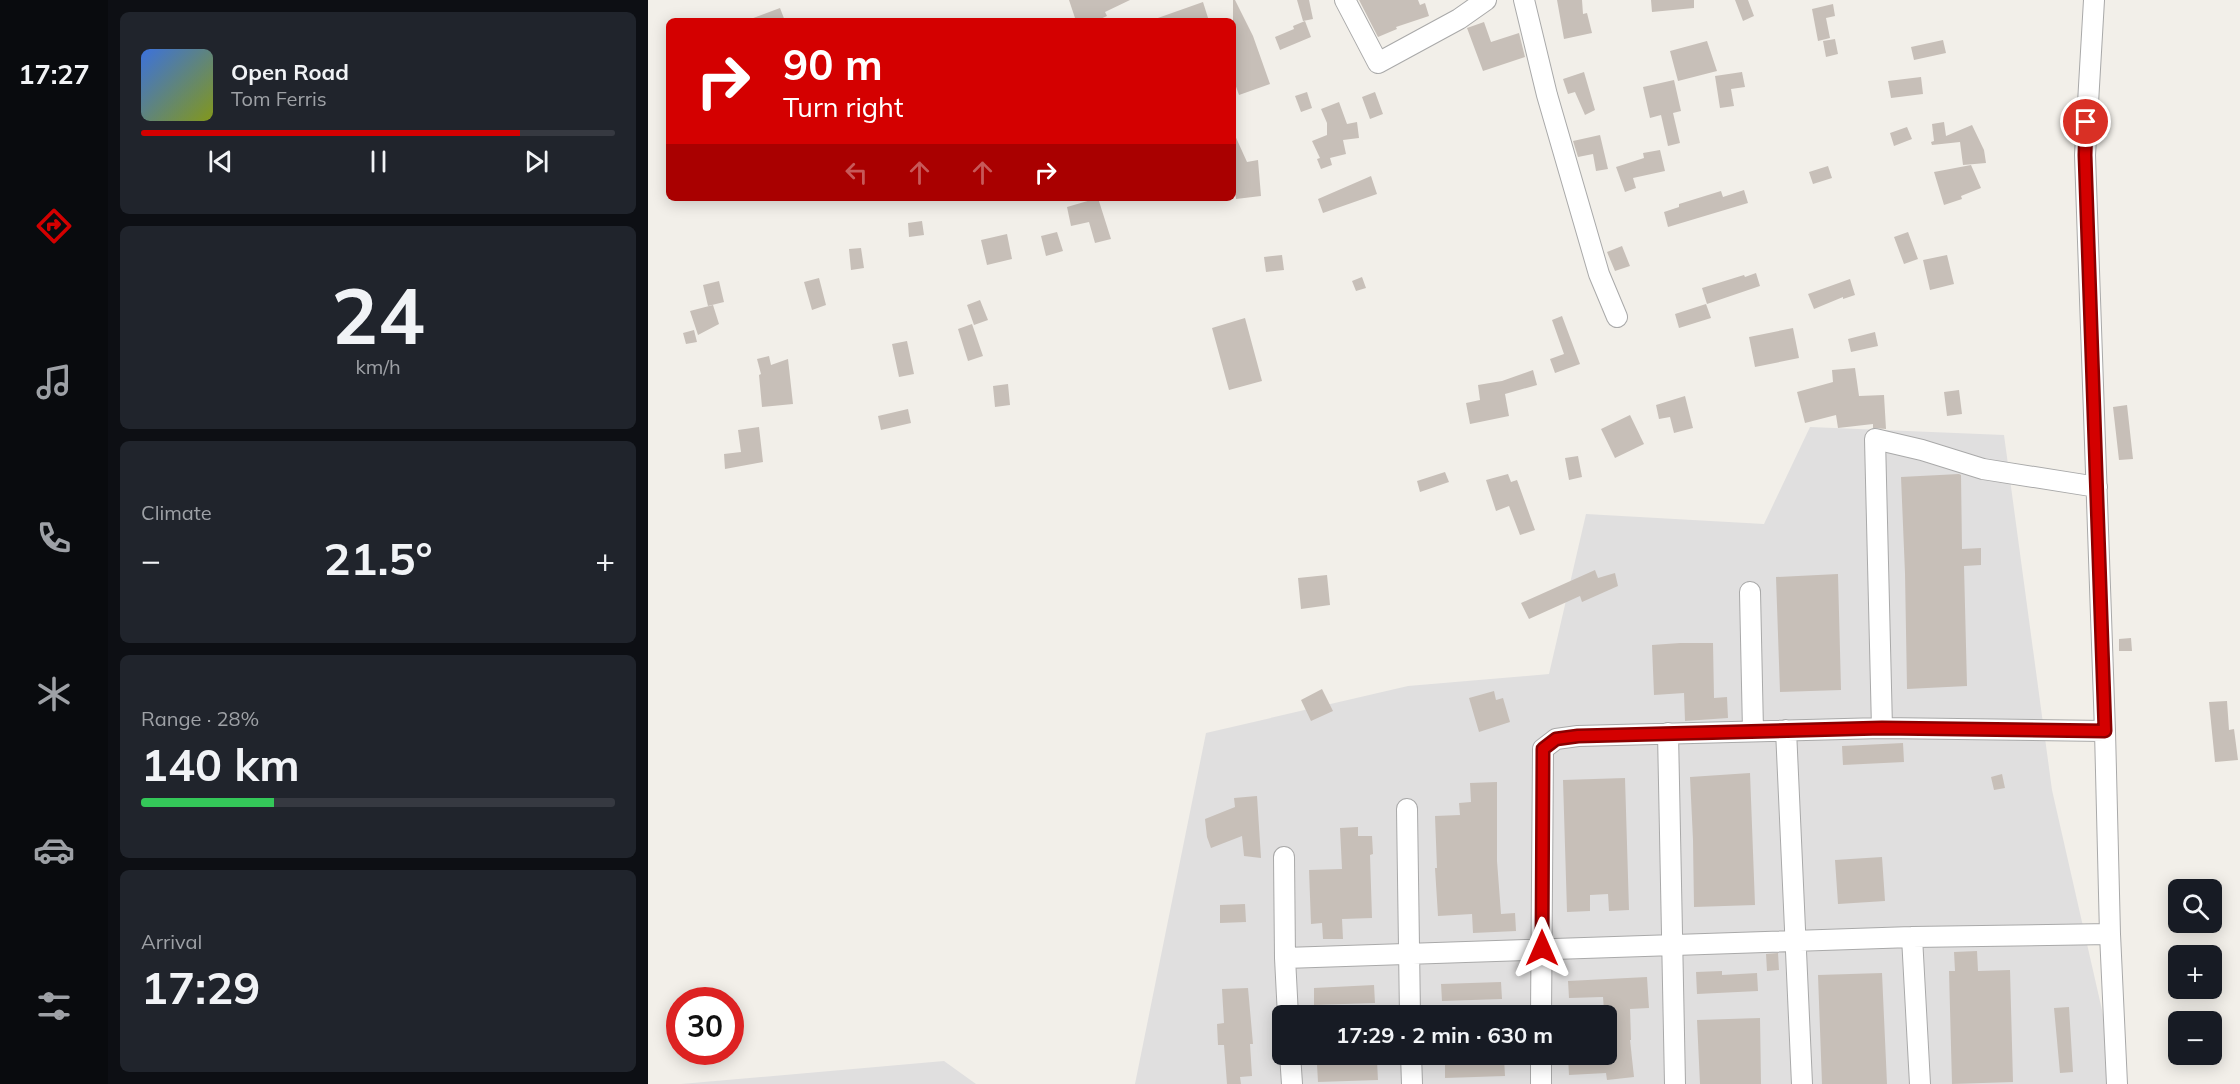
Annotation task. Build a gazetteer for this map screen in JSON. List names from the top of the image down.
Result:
{
  "page": {
    "tabs": "17:27",
    "turn": ["90 m", "Turn right"],
    "song": ["Open Road", "Tom Ferris"],
    "tile": [
      ["24", "km/h"],
      "Climate",
      ["Range · 28%", "140 km"],
      ["Arrival", "17:29"]
    ],
    "heat": ["−", "21.5°", "+"],
    "map_buttons": ["+", "−"],
    "limit": "30",
    "trip": "17:29 · 2 min · 630 m"
  }
}
